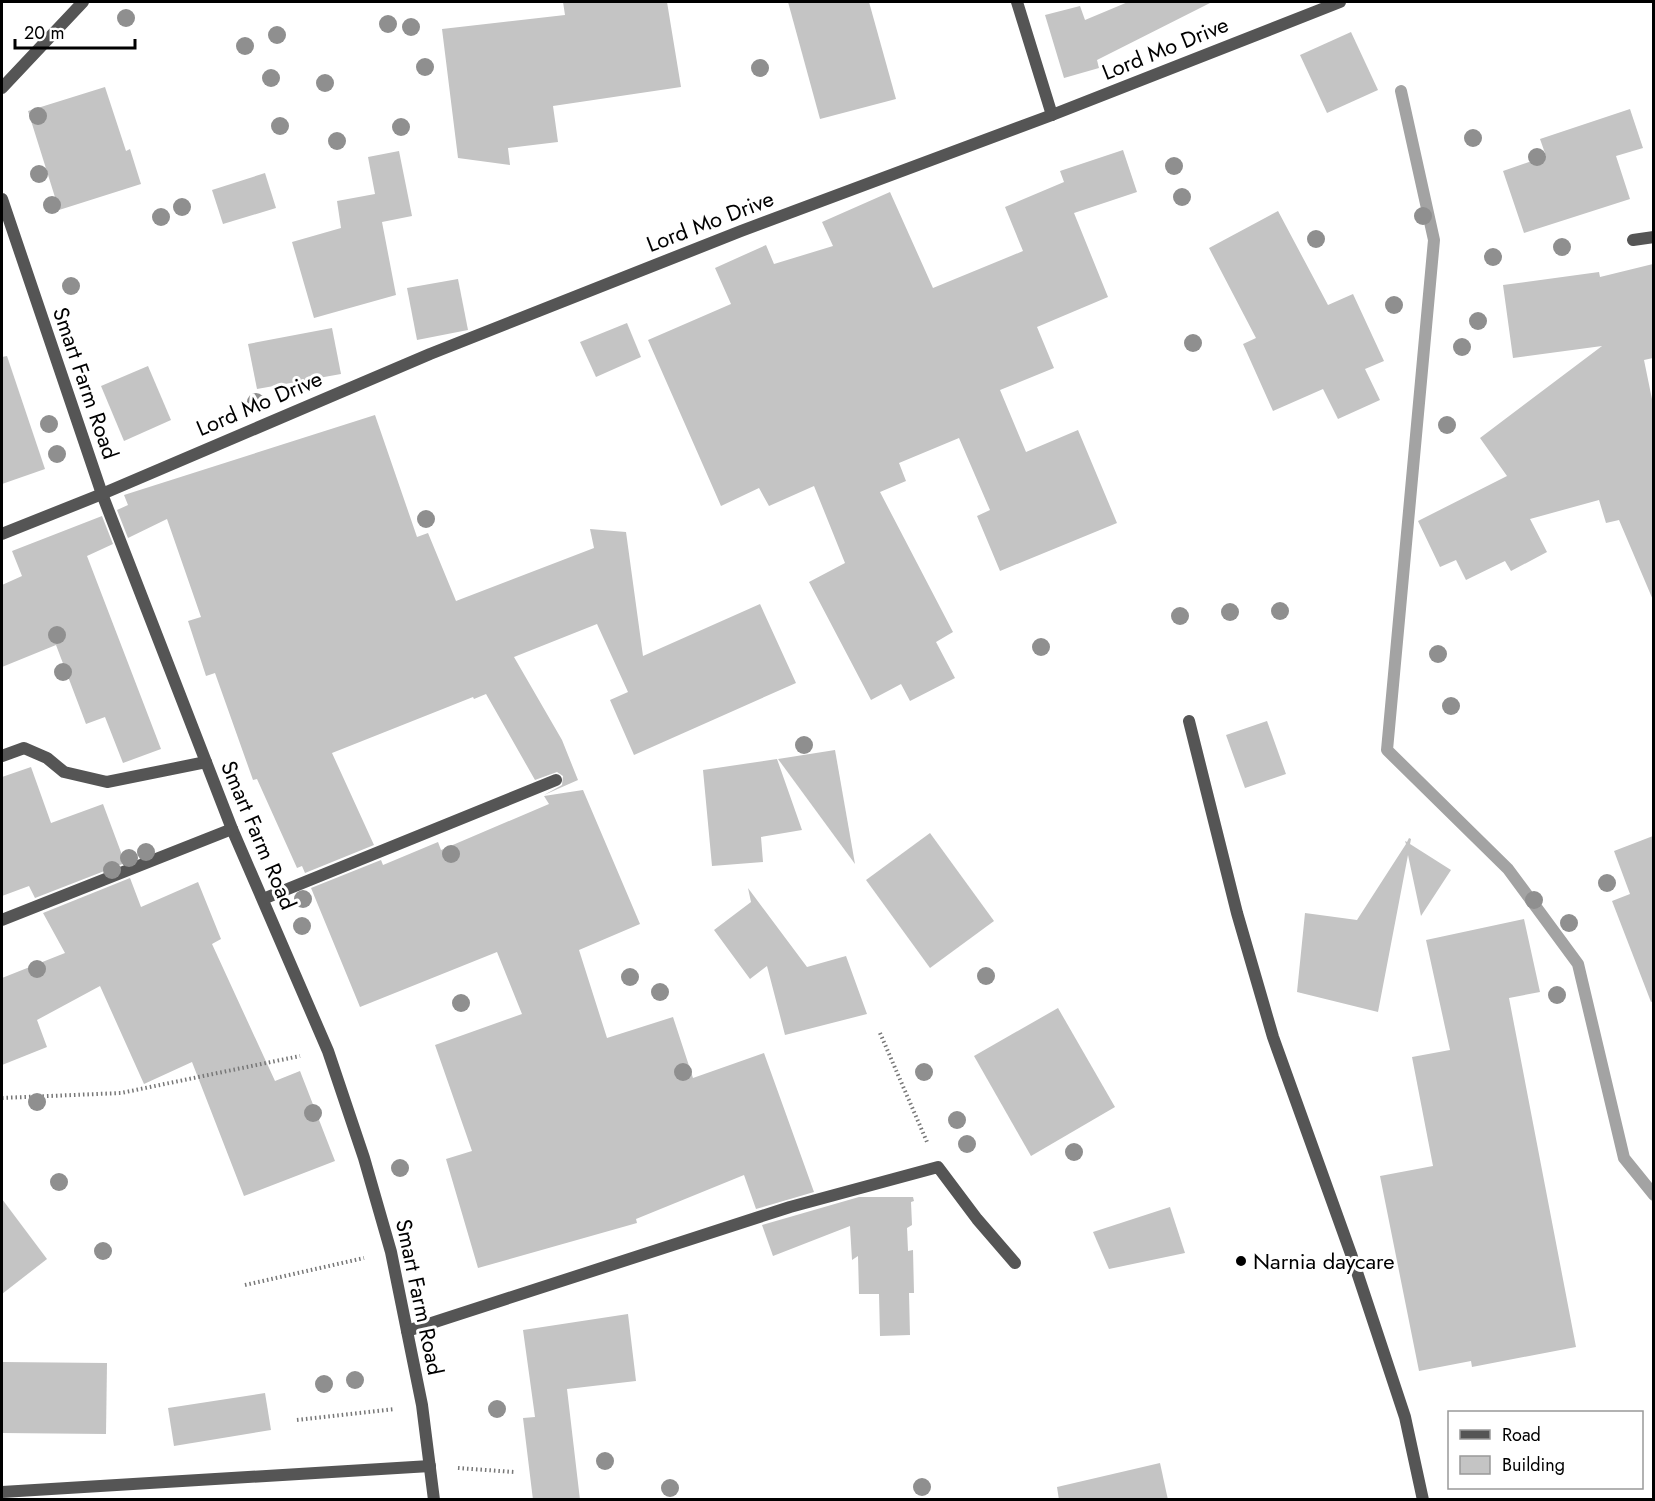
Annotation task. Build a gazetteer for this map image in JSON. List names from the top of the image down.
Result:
{
  "streets": {
    "street": ["Lord Mo Drive", "Smart Farm Road"]
  },
  "crossings": [
    ["Lord Mo Drive", "Smart Farm Road"]
  ],
  "places": ["Narnia daycare"],
  "legend": ["Road", "Building"],
  "scale_bar": "20 m"
}
